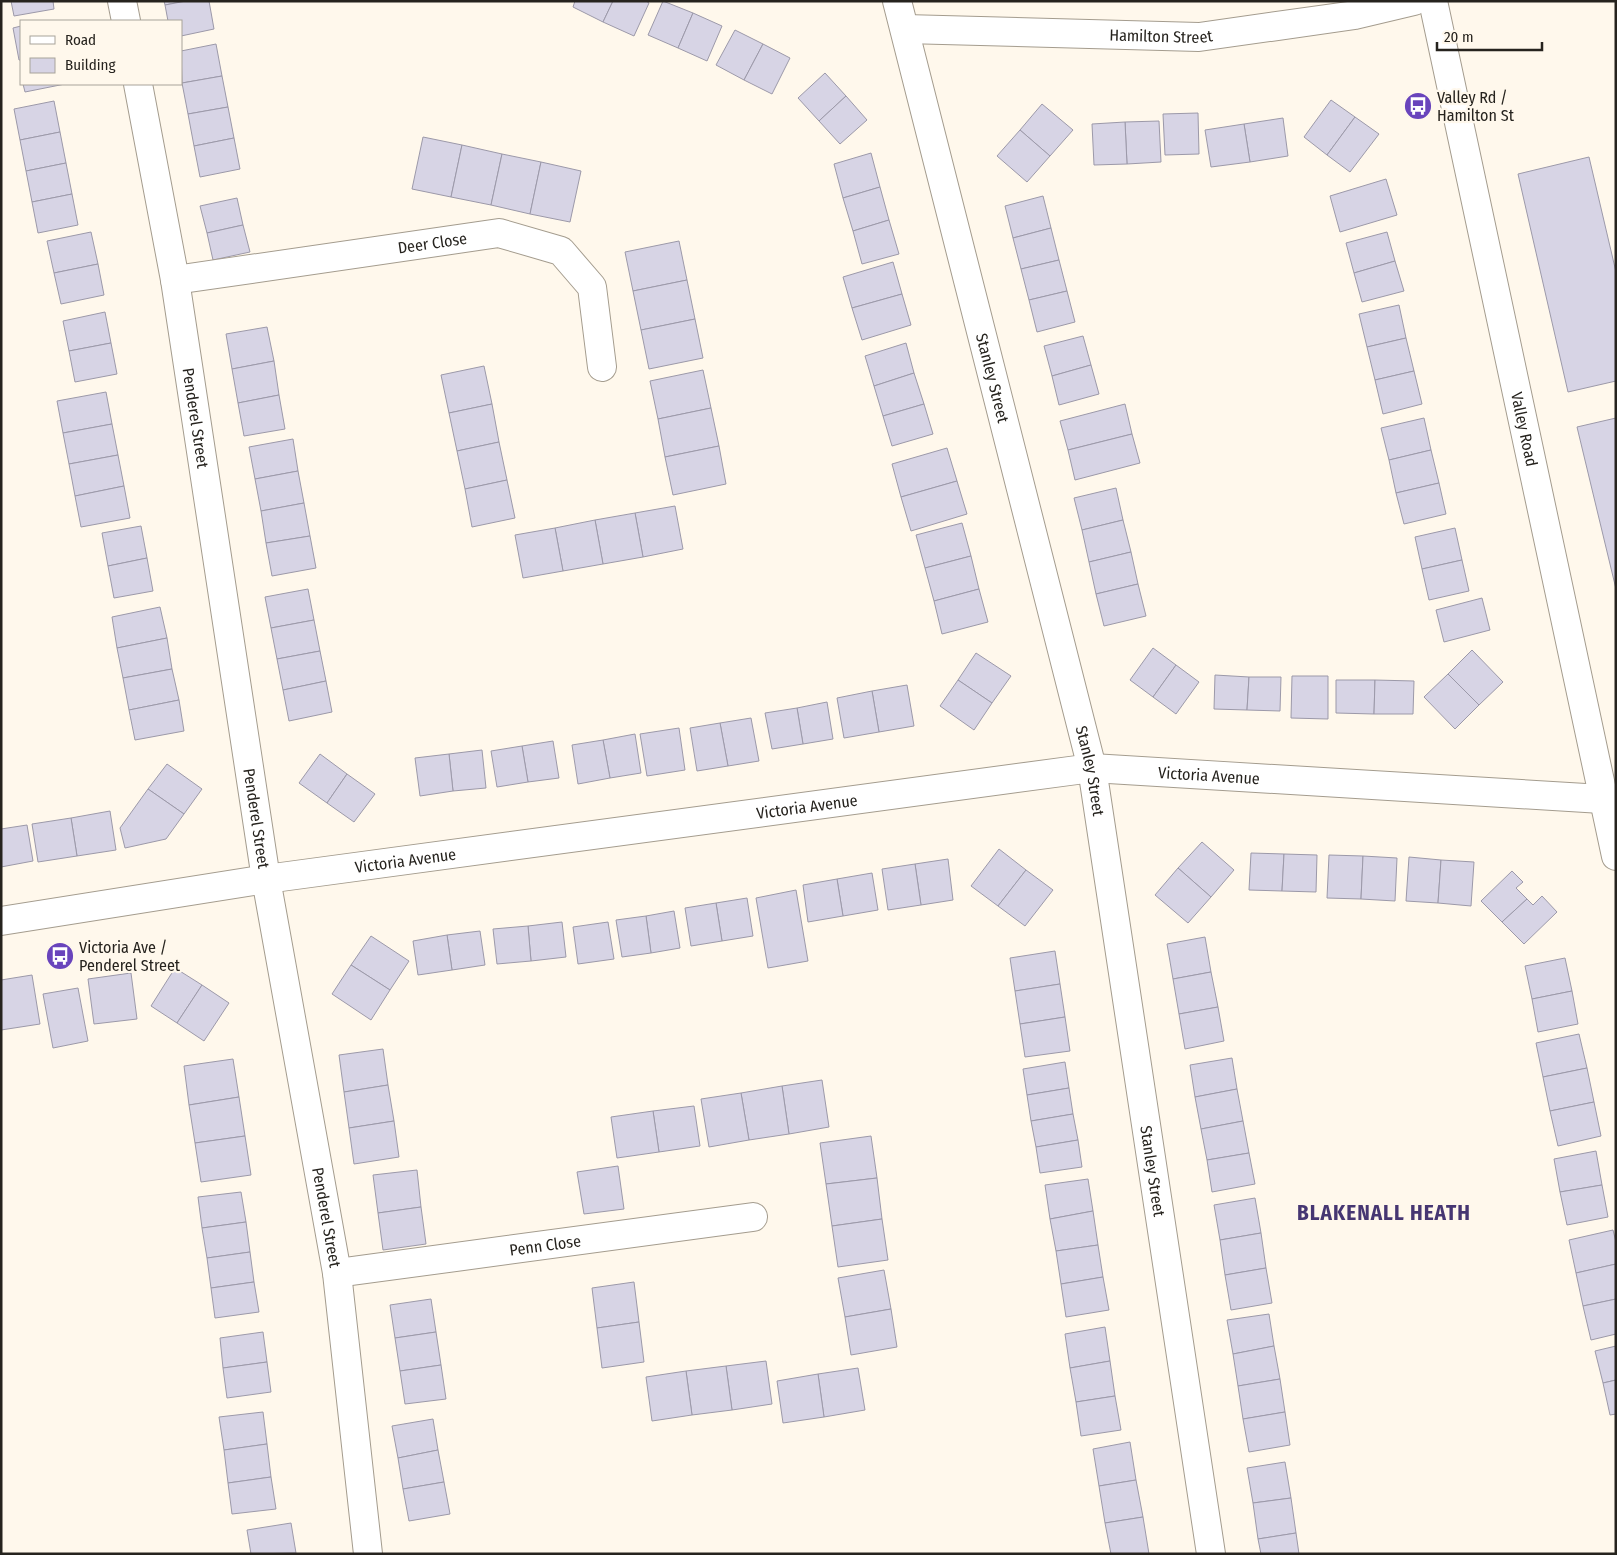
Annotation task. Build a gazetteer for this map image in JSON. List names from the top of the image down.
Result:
{
  "streets": {
    "street": [
      "Hamilton Street",
      "Deer Close",
      "Stanley Street",
      "Penderel Street",
      "Valley Road",
      "Victoria Avenue",
      "Penn Close"
    ]
  },
  "crossings": [
    ["Hamilton Street", "Stanley Street"],
    ["Deer Close", "Penderel Street"],
    ["Stanley Street", "Victoria Avenue"],
    ["Penderel Street", "Victoria Avenue"],
    ["Penderel Street", "Penn Close"],
    ["Valley Road", "Victoria Avenue"]
  ],
  "districts": ["BLAKENALL HEATH"],
  "places": {
    "bus stop": ["Valley Rd / Hamilton St", "Victoria Ave / Penderel Street"]
  },
  "legend": ["Road", "Building"],
  "scale_bar": "20 m"
}
